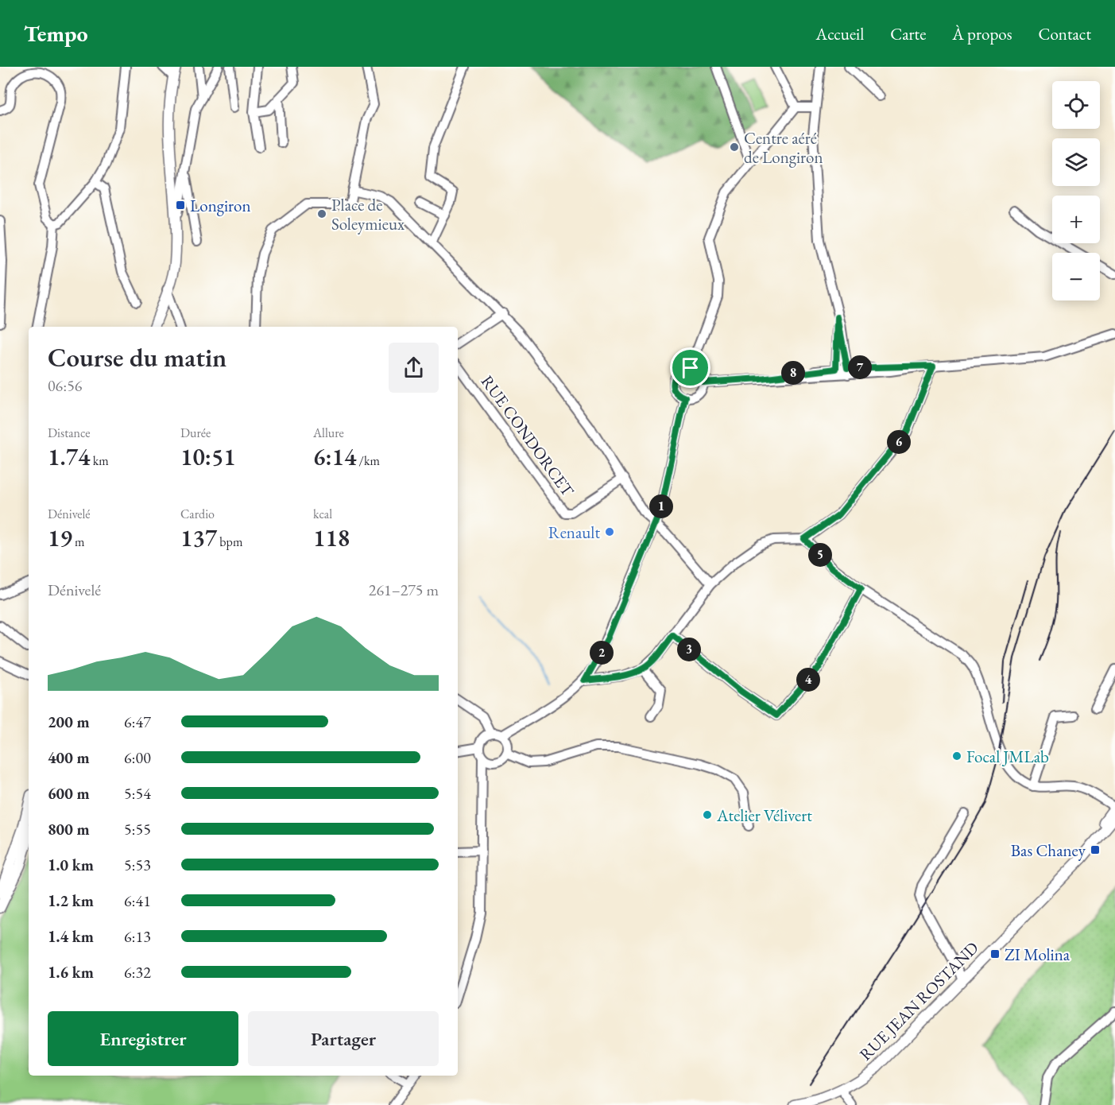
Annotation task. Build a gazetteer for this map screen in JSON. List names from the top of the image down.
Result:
{
  "streets": {
    "main road": ["RUE JEAN ROSTAND"],
    "street": ["RUE CONDORCET"]
  },
  "places": {
    "other": [
      "Centre aéré de Longiron",
      "Place de Soleymieux",
      "Renault",
      "Focal JMLab",
      "Atelier Vélivert"
    ],
    "transit": ["Longiron", "Bas Chaney", "ZI Molina"]
  },
  "page": {
    "header": "Tempo",
    "nav": [
      "Accueil",
      "Carte",
      "À propos",
      "Contact"
    ],
    "map_buttons": ["+", "−"],
    "heading": ["Course du matin", "06:56"],
    "pins": [
      "7",
      "8",
      "6",
      "1",
      "5",
      "3",
      "2",
      "4"
    ],
    "stats": [
      ["Distance", "1.74 km"],
      ["Durée", "10:51"],
      ["Allure", "6:14 /km"],
      ["Dénivelé", "19 m"],
      ["Cardio", "137 bpm"],
      ["kcal", "118"]
    ],
    "chart": ["Dénivelé", "261–275 m"],
    "list": [
      {
        "name": "200 m",
        "note": "6:47"
      },
      {
        "name": "400 m",
        "note": "6:00"
      },
      {
        "name": "600 m",
        "note": "5:54"
      },
      {
        "name": "800 m",
        "note": "5:55"
      },
      {
        "name": "1.0 km",
        "note": "5:53"
      },
      {
        "name": "1.2 km",
        "note": "6:41"
      },
      {
        "name": "1.4 km",
        "note": "6:13"
      },
      {
        "name": "1.6 km",
        "note": "6:32"
      }
    ],
    "buttons": ["Enregistrer", "Partager"]
  }
}
